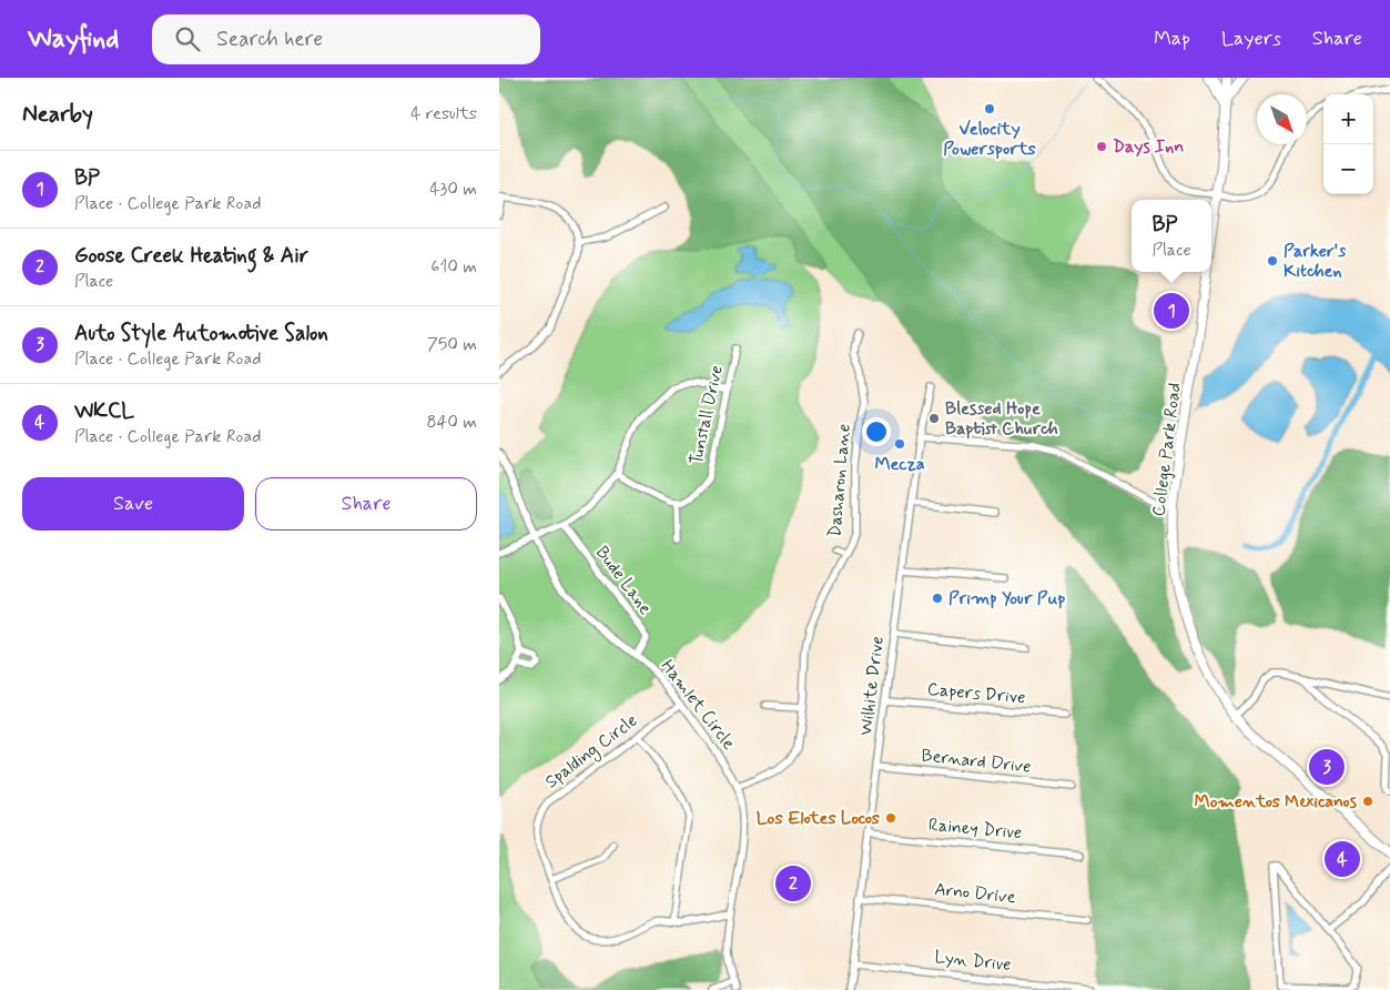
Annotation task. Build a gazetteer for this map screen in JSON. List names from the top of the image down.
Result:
{
  "streets": {
    "main road": ["College Park Road"],
    "street": [
      "Tunstall Drive",
      "Dasharon Lane",
      "Bude Lane",
      "Wilhite Drive",
      "Capers Drive",
      "Hamlet Circle",
      "Spalding Circle",
      "Bernard Drive",
      "Rainey Drive",
      "Arno Drive",
      "Lyn Drive"
    ]
  },
  "crossings": [
    ["Dasharon Lane", "Hamlet Circle"],
    ["Bude Lane", "Hamlet Circle"],
    ["Wilhite Drive", "Capers Drive"],
    ["Wilhite Drive", "Bernard Drive"],
    ["Wilhite Drive", "Rainey Drive"],
    ["Wilhite Drive", "Arno Drive"],
    ["Wilhite Drive", "Lyn Drive"],
    ["Hamlet Circle", "Spalding Circle"]
  ],
  "places": [
    "Velocity Powersports",
    "Days Inn",
    "Parker's Kitchen",
    "Blessed Hope Baptist Church",
    "Mecza",
    "Primp Your Pup",
    "Momentos Mexicanos",
    "Los Elotes Locos"
  ],
  "north": "bottom right",
  "page": {
    "header": "Wayfind",
    "search": "Search here",
    "nav": ["Map", "Layers", "Share"],
    "heading": ["Nearby", "4 results"],
    "map_buttons": ["+", "−"],
    "list": [
      {
        "mark": "1",
        "name": "BP",
        "note": "Place · College Park Road",
        "value": "430 m"
      },
      {
        "mark": "2",
        "name": "Goose Creek Heating & Air",
        "note": "Place",
        "value": "610 m"
      },
      {
        "mark": "3",
        "name": "Auto Style Automotive Salon",
        "note": "Place · College Park Road",
        "value": "750 m"
      },
      {
        "mark": "4",
        "name": "WKCL",
        "note": "Place · College Park Road",
        "value": "840 m"
      }
    ],
    "popup": ["BP", "Place"],
    "pins": [
      "1",
      "3",
      "4",
      "2"
    ],
    "buttons": ["Save", "Share"]
  }
}
